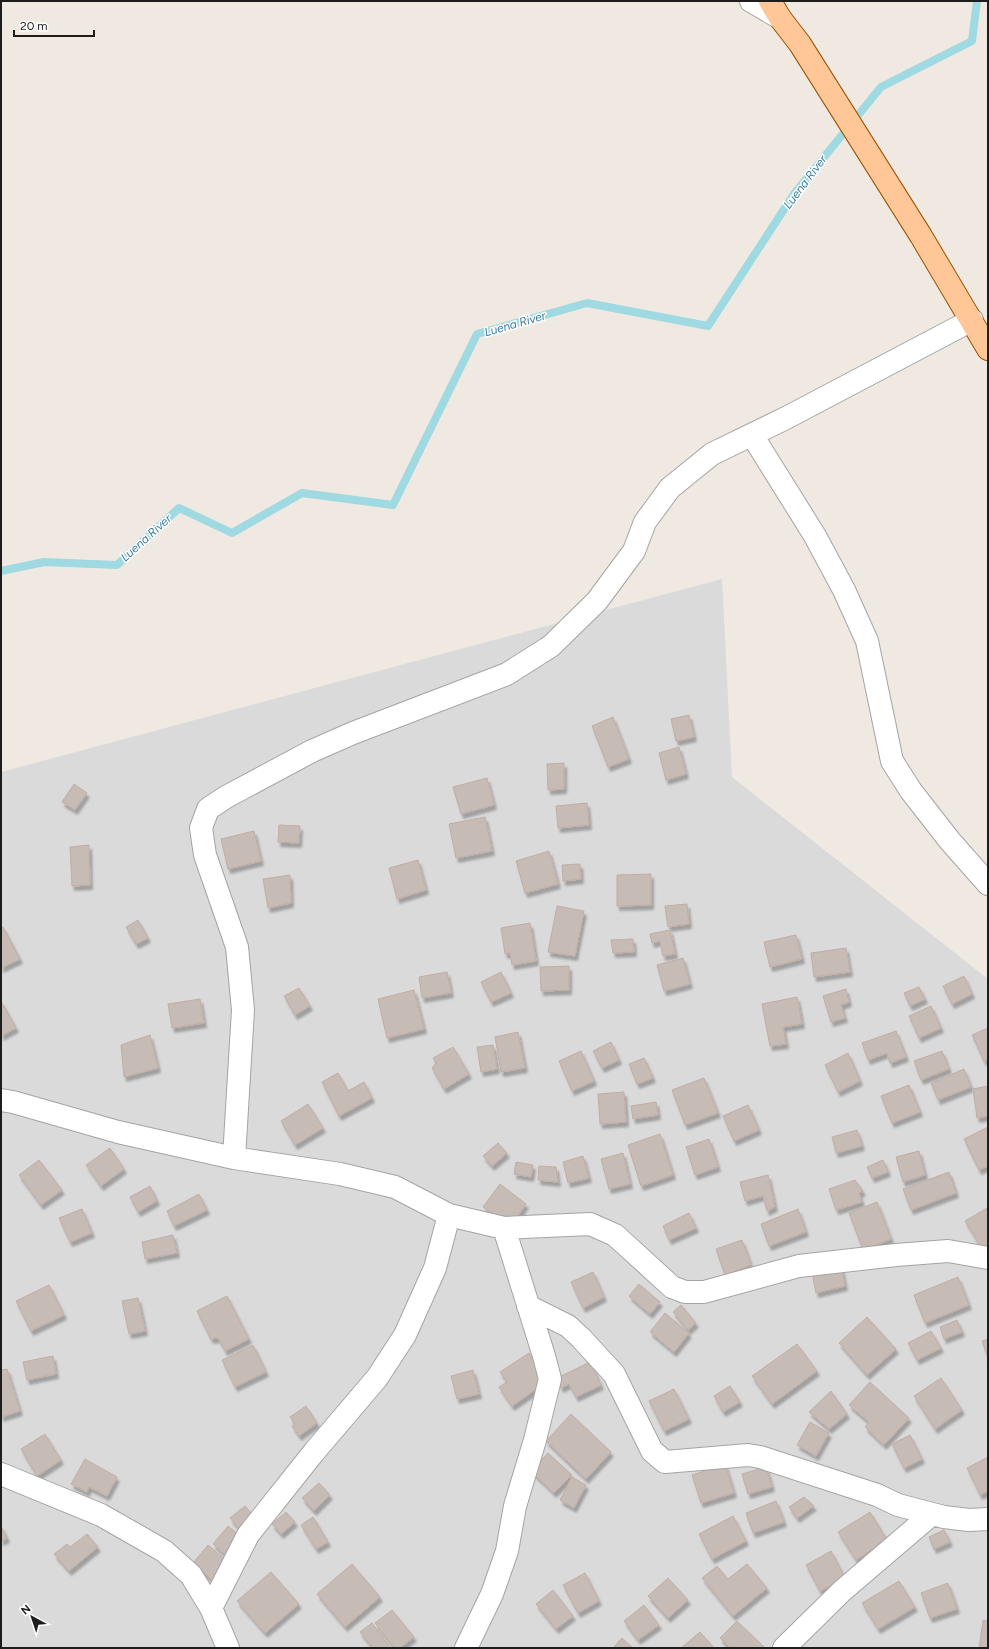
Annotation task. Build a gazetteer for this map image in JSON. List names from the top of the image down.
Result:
{
  "water": ["Luena River"],
  "scale_bar": "20 m",
  "north": "top left"
}
